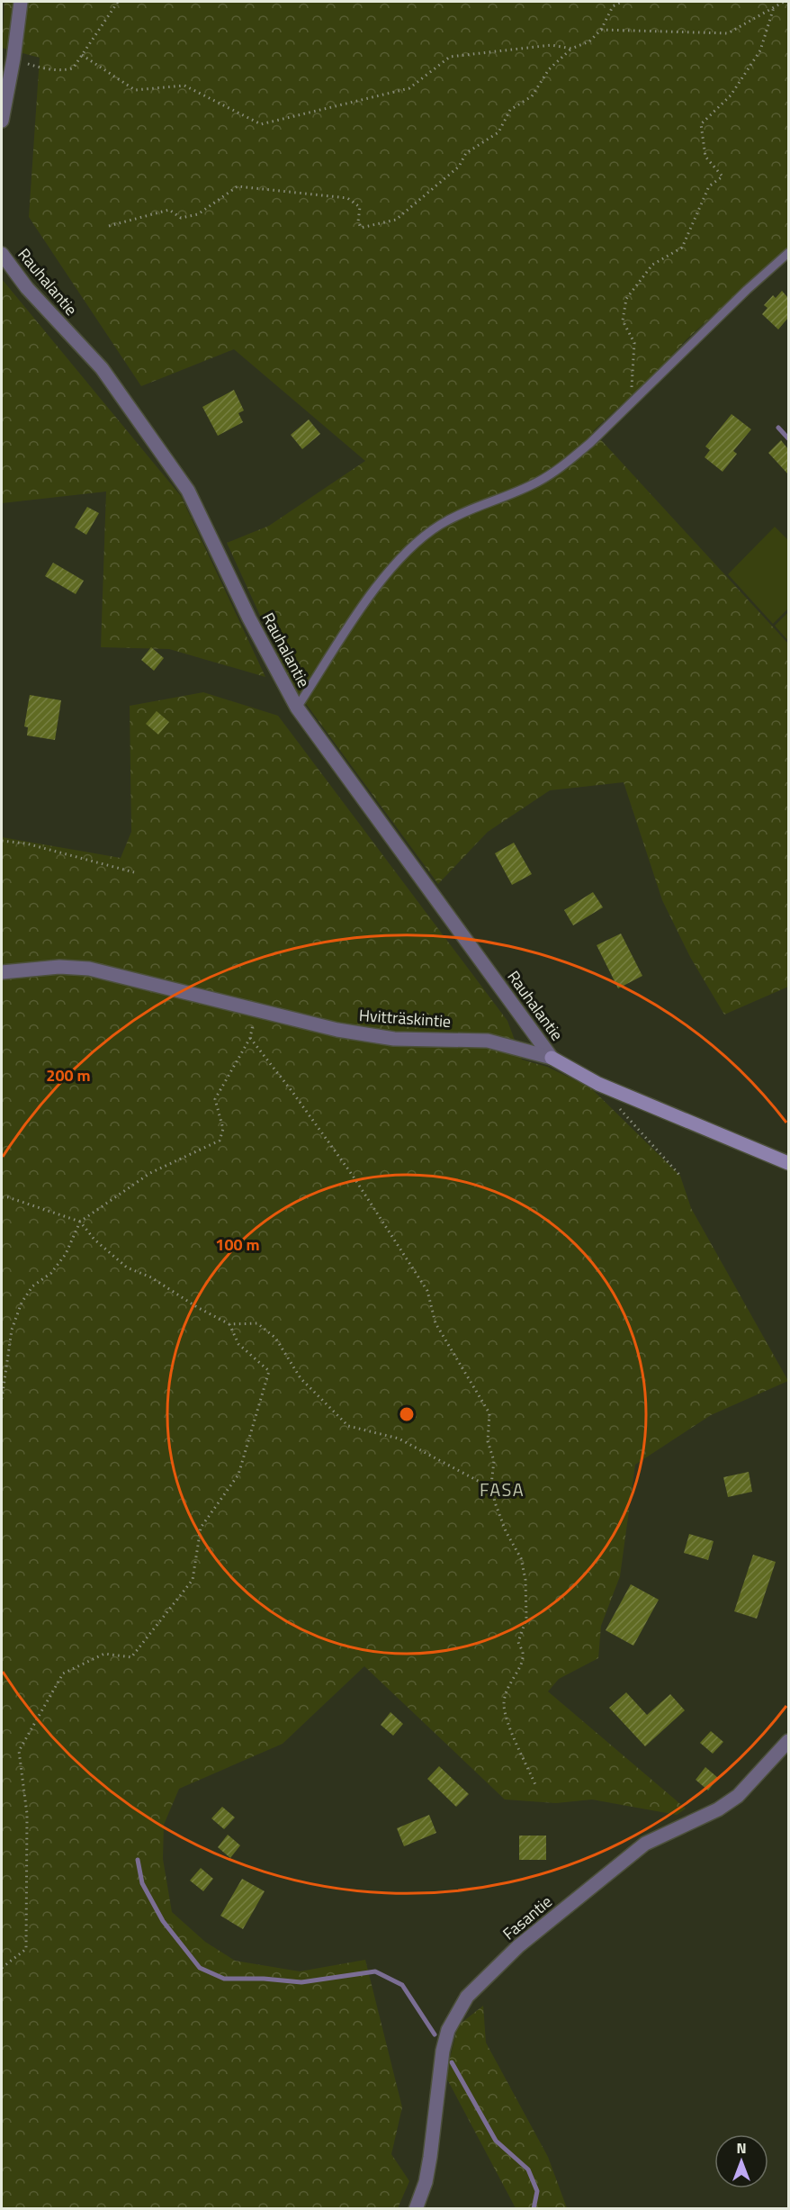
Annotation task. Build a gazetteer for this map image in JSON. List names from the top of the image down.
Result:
{
  "streets": {
    "street": ["Rauhalantie", "Hvitträskintie", "Fasantie"]
  },
  "crossings": [
    ["Rauhalantie", "Hvitträskintie"]
  ],
  "districts": ["FASA"],
  "north": "top",
  "rings": ["200 m", "100 m"]
}
